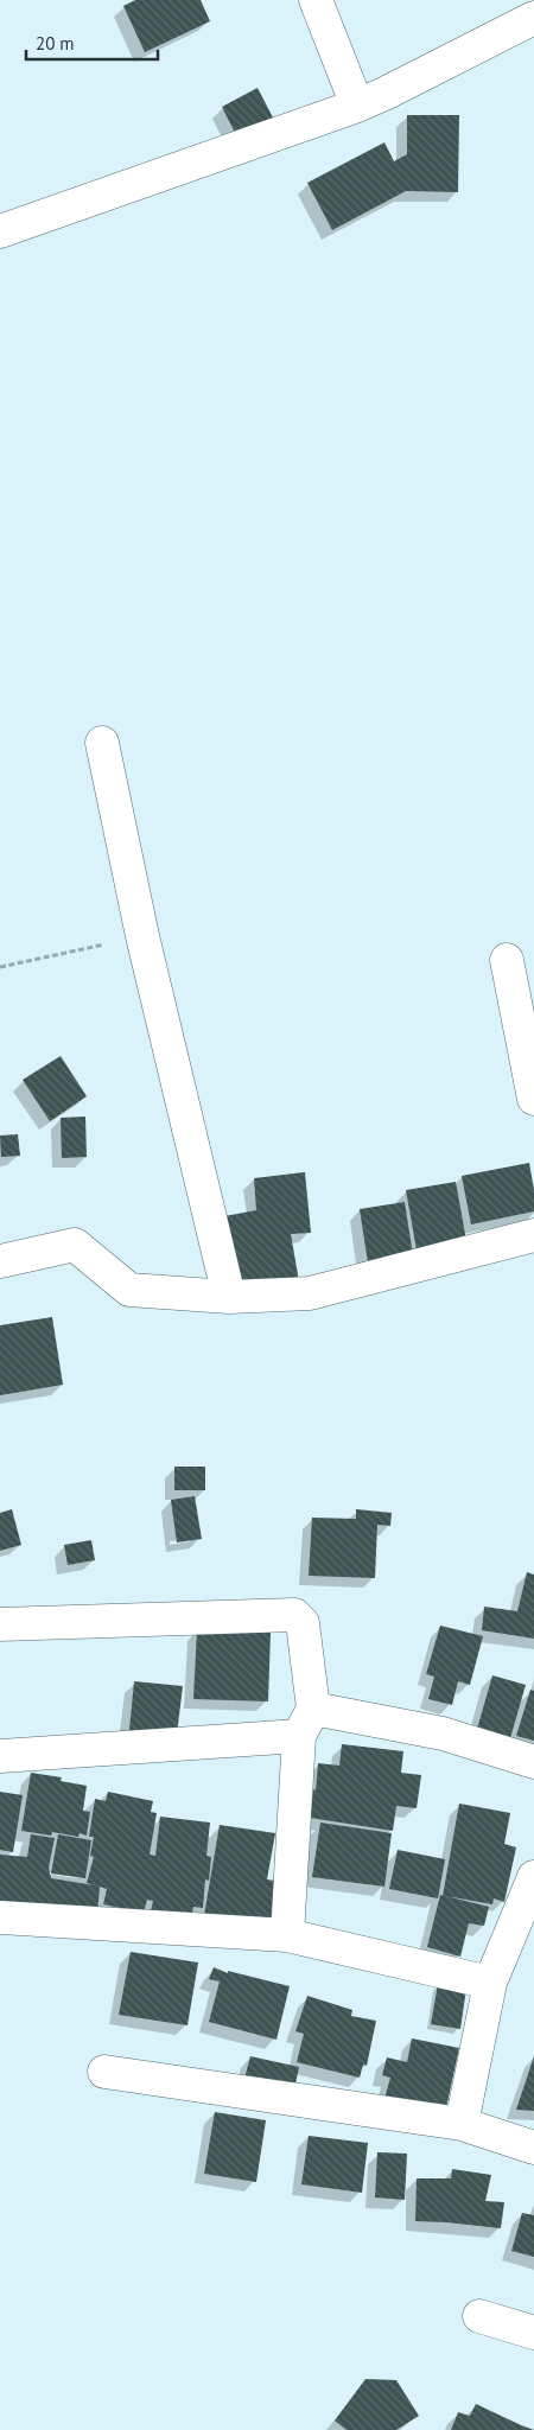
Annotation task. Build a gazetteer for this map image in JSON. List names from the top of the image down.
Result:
{
  "scale_bar": "20 m"
}
